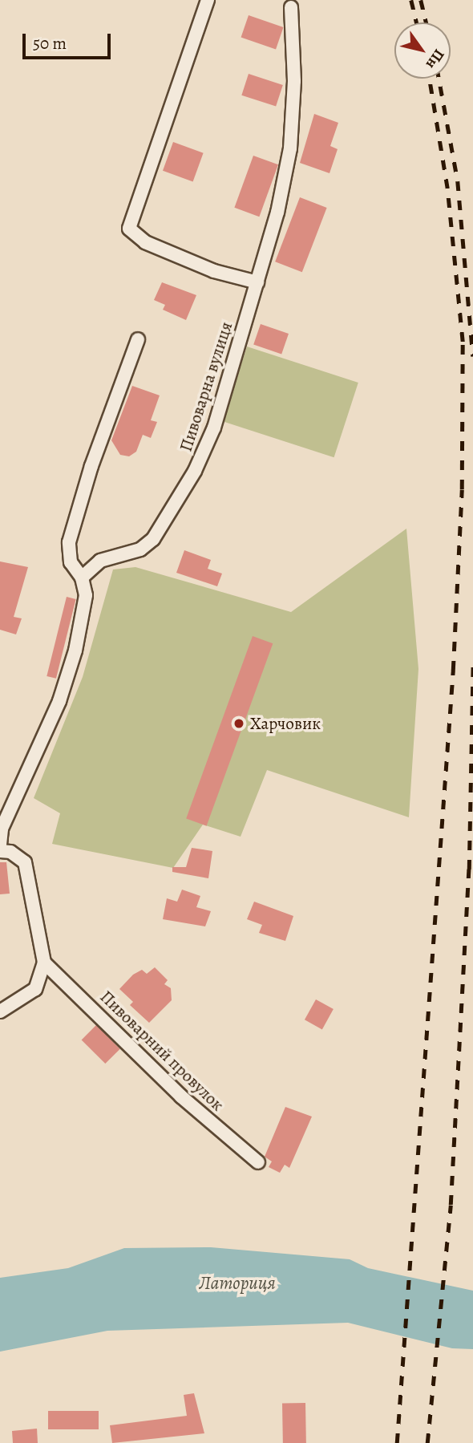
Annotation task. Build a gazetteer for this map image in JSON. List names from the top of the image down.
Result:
{
  "streets": {
    "street": ["Пивоварна вулиця", "Пивоварний провулок"]
  },
  "water": ["Латориця"],
  "places": ["Харчовик"],
  "scale_bar": "50 m",
  "north": "bottom right"
}
